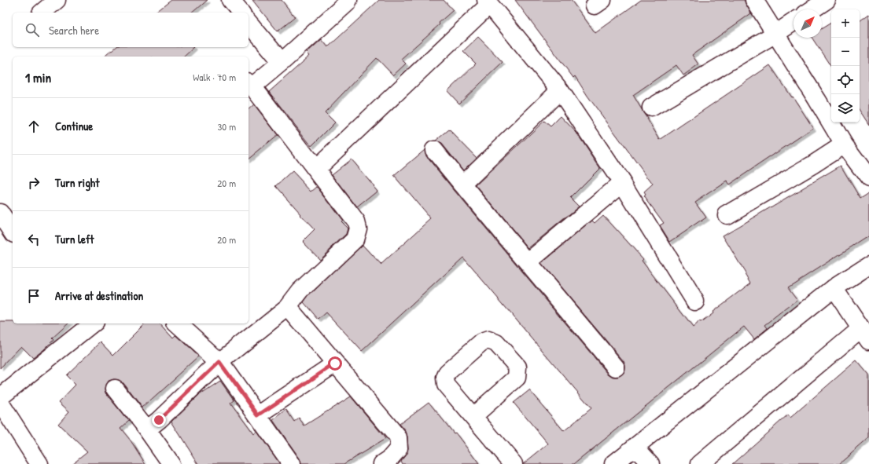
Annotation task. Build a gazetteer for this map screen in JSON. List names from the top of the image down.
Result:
{
  "north": "top right",
  "page": {
    "map_buttons": ["+", "−"],
    "search": "Search here",
    "heading": ["1 min", "Walk · 70 m"],
    "list": [
      ["Continue", "30 m"],
      ["Turn right", "20 m"],
      ["Turn left", "20 m"],
      "Arrive at destination"
    ]
  }
}
